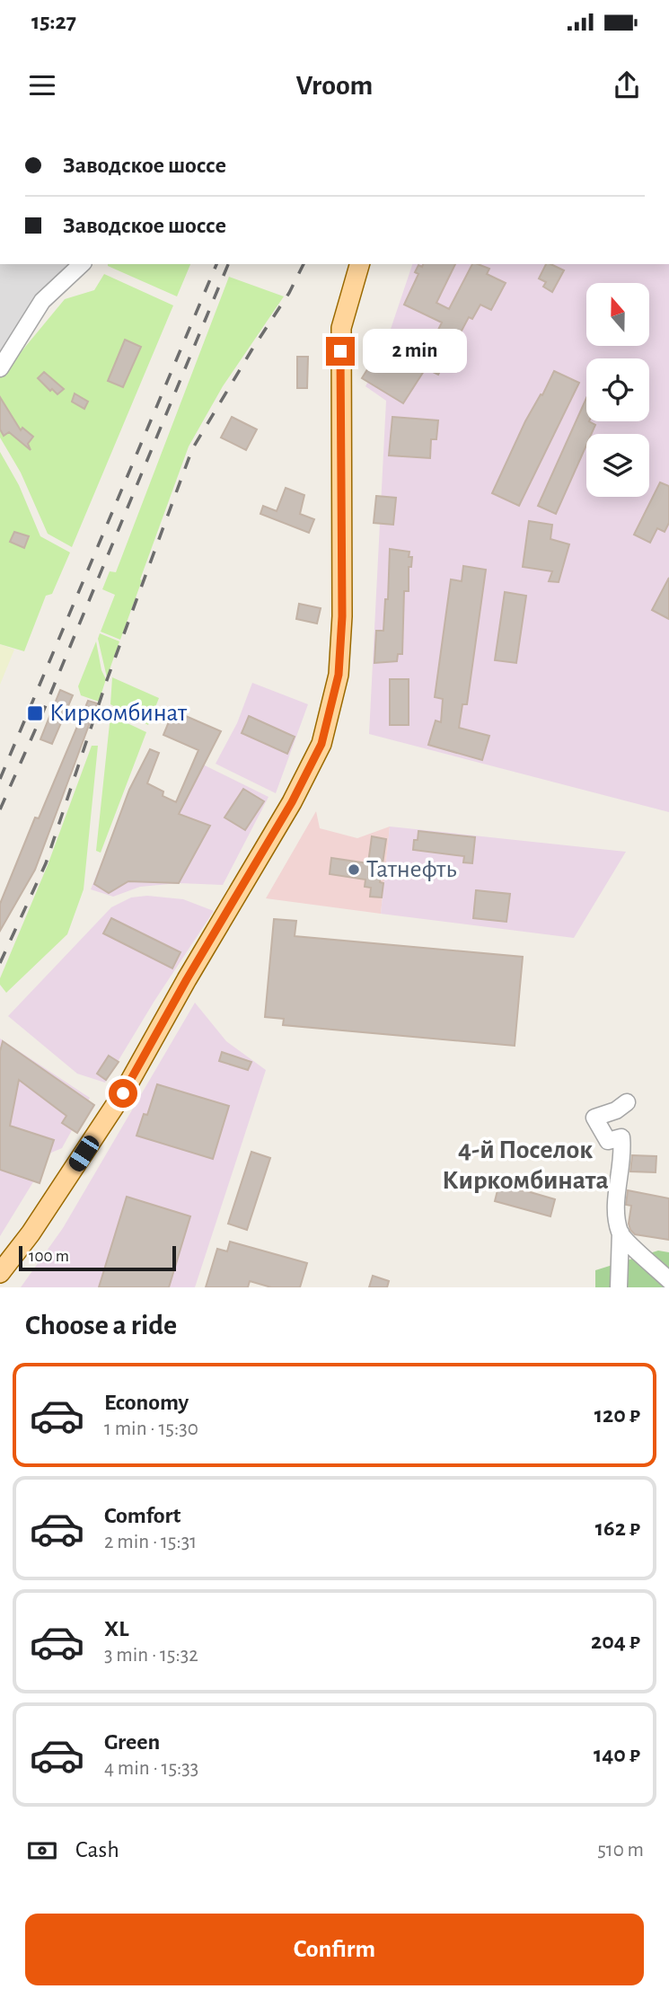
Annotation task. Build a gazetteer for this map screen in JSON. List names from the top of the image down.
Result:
{
  "districts": ["4-й Поселок Киркомбината"],
  "places": {
    "transit": ["Киркомбинат"],
    "other": ["Татнефть"]
  },
  "scale_bar": "100 m",
  "north": "top",
  "page": {
    "status": "15:27",
    "header": "Vroom",
    "banner": ["Заводское шоссе", "Заводское шоссе"],
    "bubble": "2 min",
    "scale": "100 m",
    "heading": "Choose a ride",
    "list": [
      {
        "name": "Economy",
        "note": "1 min · 15:30",
        "value": "120 ₽"
      },
      {
        "name": "Comfort",
        "note": "2 min · 15:31",
        "value": "162 ₽"
      },
      {
        "name": "XL",
        "note": "3 min · 15:32",
        "value": "204 ₽"
      },
      {
        "name": "Green",
        "note": "4 min · 15:33",
        "value": "140 ₽"
      }
    ],
    "pay": ["Cash", "510 m"],
    "buttons": "Confirm"
  }
}
